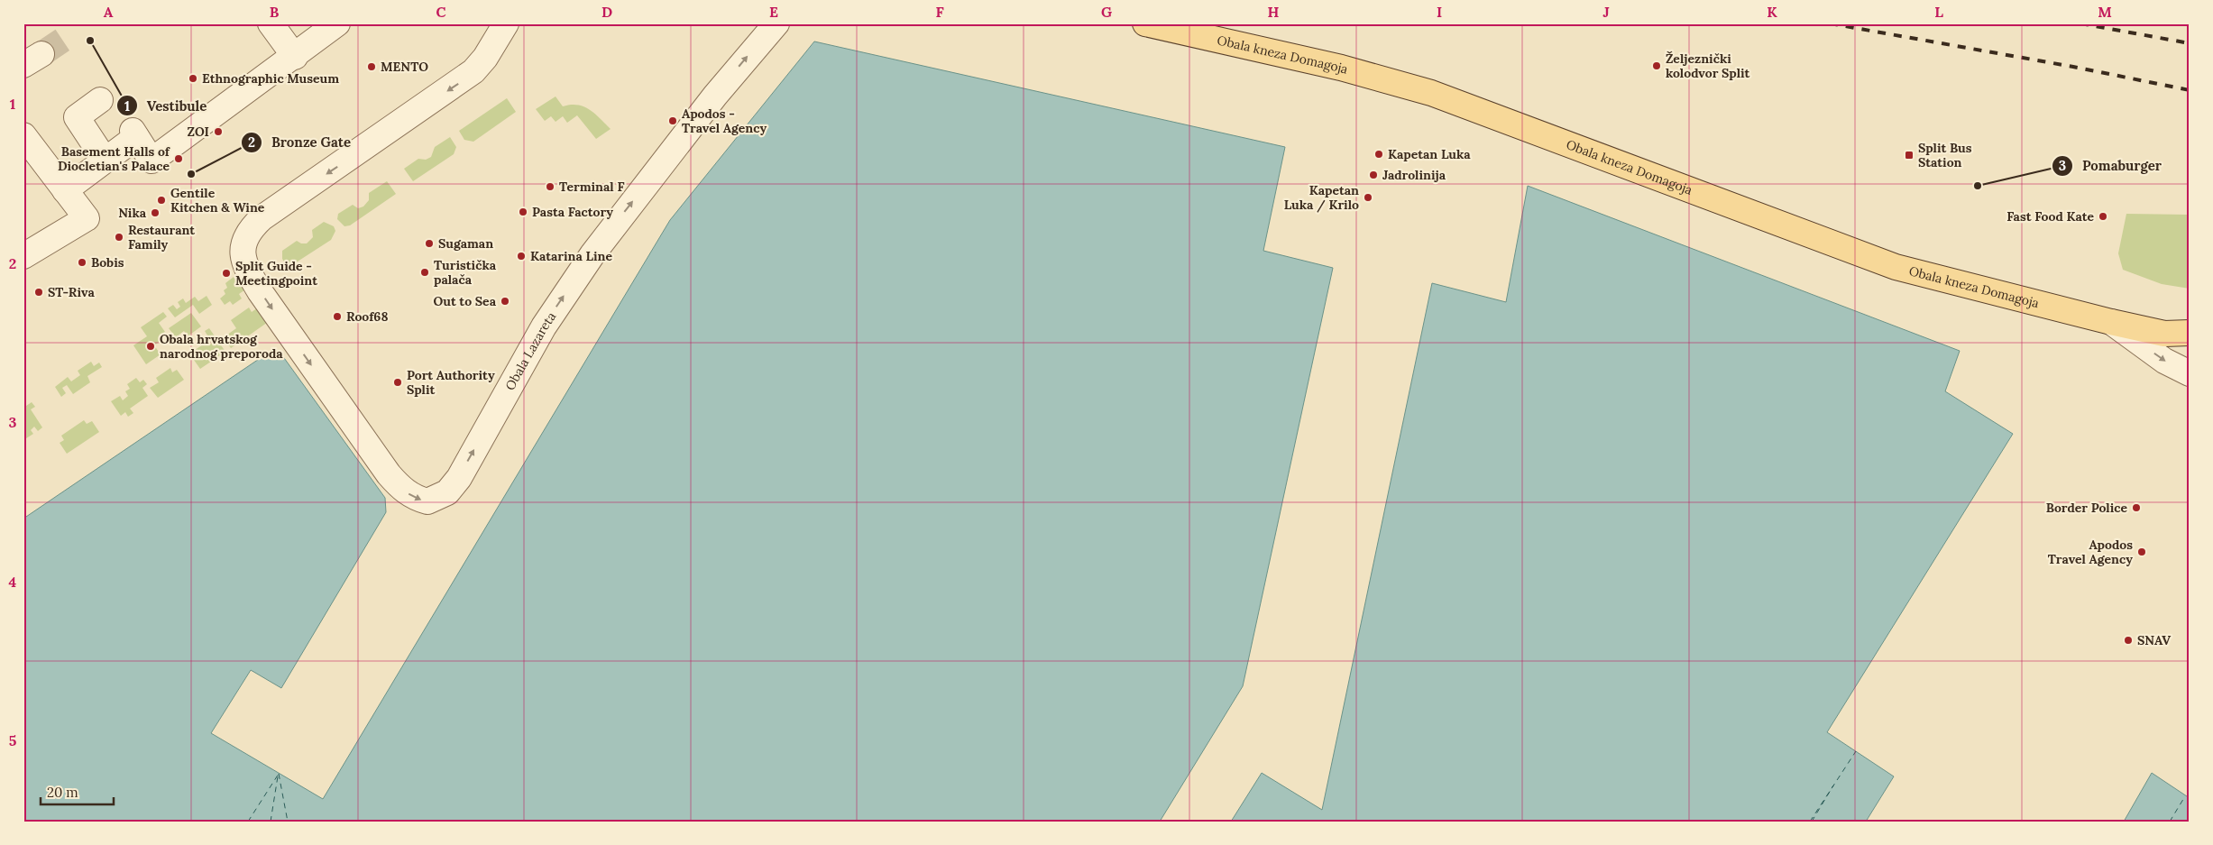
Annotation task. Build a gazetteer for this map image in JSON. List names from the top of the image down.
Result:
{
  "streets": {
    "main road": ["Obala kneza Domagoja"],
    "street": ["Obala Lazareta"]
  },
  "places": {
    "other": [
      "Vestibule",
      "Željeznički kolodvor Split",
      "MENTO",
      "Ethnographic Museum",
      "Apodos - Travel Agency",
      "ZOI",
      "Kapetan Luka",
      "Basement Halls of Diocletian's Palace",
      "Bronze Gate",
      "Jadrolinija",
      "Pomaburger",
      "Terminal F",
      "Kapetan Luka / Krilo",
      "Gentile Kitchen & Wine",
      "Pasta Factory",
      "Nika",
      "Fast Food Kate",
      "Restaurant Family",
      "Sugaman",
      "Katarina Line",
      "Bobis",
      "Turistička palača",
      "Split Guide - Meetingpoint",
      "ST-Riva",
      "Out to Sea",
      "Roof68",
      "Obala hrvatskog narodnog preporoda",
      "Port Authority Split",
      "Border Police",
      "Apodos Travel Agency",
      "SNAV"
    ],
    "transit": ["Split Bus Station"]
  },
  "scale_bar": "20 m",
  "grid": {
    "columns": [
      "A",
      "B",
      "C",
      "D",
      "E",
      "F",
      "G",
      "H",
      "I",
      "J",
      "K",
      "L",
      "M"
    ],
    "rows": [
      "1",
      "2",
      "3",
      "4",
      "5"
    ]
  }
}
